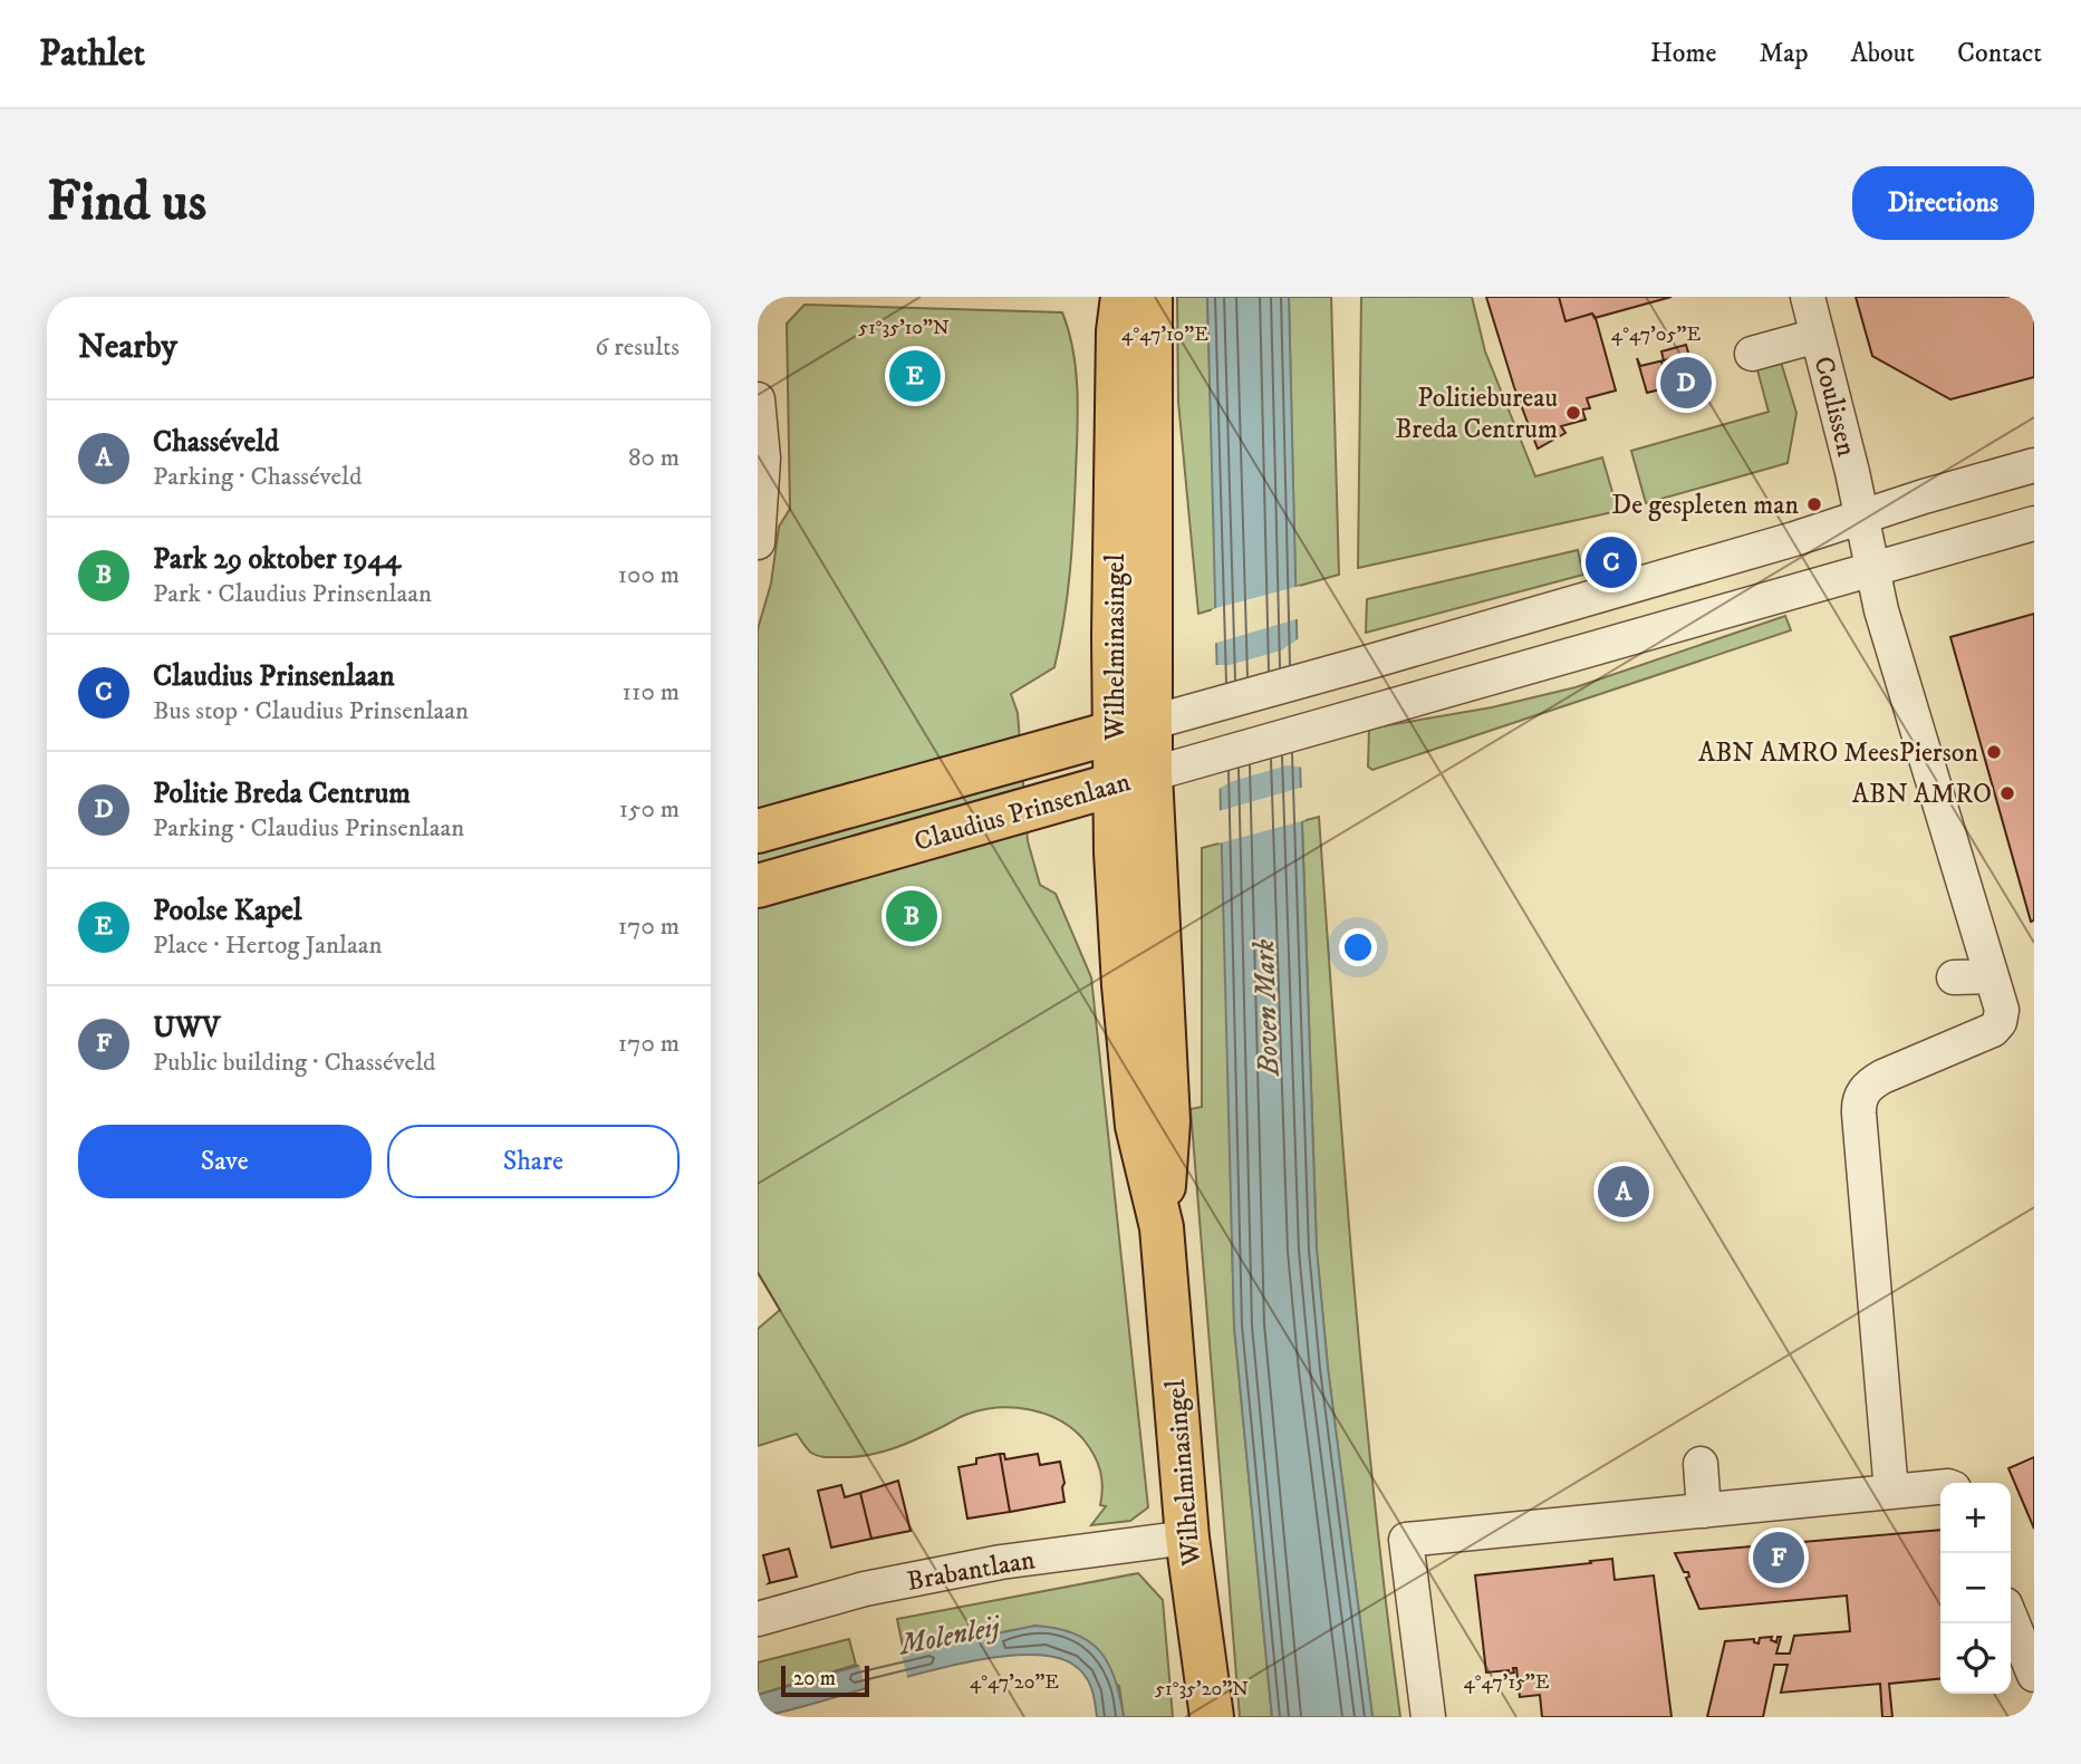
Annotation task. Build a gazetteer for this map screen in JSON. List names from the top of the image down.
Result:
{
  "streets": {
    "main road": ["Wilhelminasingel", "Claudius Prinsenlaan"],
    "street": ["Coulissen", "Brabantlaan"]
  },
  "crossings": [
    ["Coulissen", "Claudius Prinsenlaan"],
    ["Wilhelminasingel", "Claudius Prinsenlaan"],
    ["Wilhelminasingel", "Brabantlaan"]
  ],
  "water": ["Boven Mark", "Molenleij"],
  "places": [
    "Politiebureau Breda Centrum",
    "De gespleten man",
    "ABN AMRO MeesPierson",
    "ABN AMRO"
  ],
  "scale_bar": "20 m",
  "page": {
    "header": "Pathlet",
    "nav": [
      "Home",
      "Map",
      "About",
      "Contact"
    ],
    "buttons": [
      "Directions",
      ["Save", "Share"]
    ],
    "title": "Find us",
    "heading": ["Nearby", "6 results"],
    "pins": [
      "E",
      "D",
      "C",
      "B",
      "A",
      "F"
    ],
    "list": [
      {
        "mark": "A",
        "name": "Chasséveld",
        "note": "Parking · Chasséveld",
        "value": "80 m"
      },
      {
        "mark": "B",
        "name": "Park 29 oktober 1944",
        "note": "Park · Claudius Prinsenlaan",
        "value": "100 m"
      },
      {
        "mark": "C",
        "name": "Claudius Prinsenlaan",
        "note": "Bus stop · Claudius Prinsenlaan",
        "value": "110 m"
      },
      {
        "mark": "D",
        "name": "Politie Breda Centrum",
        "note": "Parking · Claudius Prinsenlaan",
        "value": "150 m"
      },
      {
        "mark": "E",
        "name": "Poolse Kapel",
        "note": "Place · Hertog Janlaan",
        "value": "170 m"
      },
      {
        "mark": "F",
        "name": "UWV",
        "note": "Public building · Chasséveld",
        "value": "170 m"
      }
    ],
    "map_buttons": ["+", "−"],
    "scale": "20 m"
  },
  "coordinates": [
    "51°35'10\"N",
    "4°47'10\"E",
    "4°47'05\"E",
    "4°47'20\"E",
    "4°47'15\"E",
    "51°35'20\"N"
  ]
}
